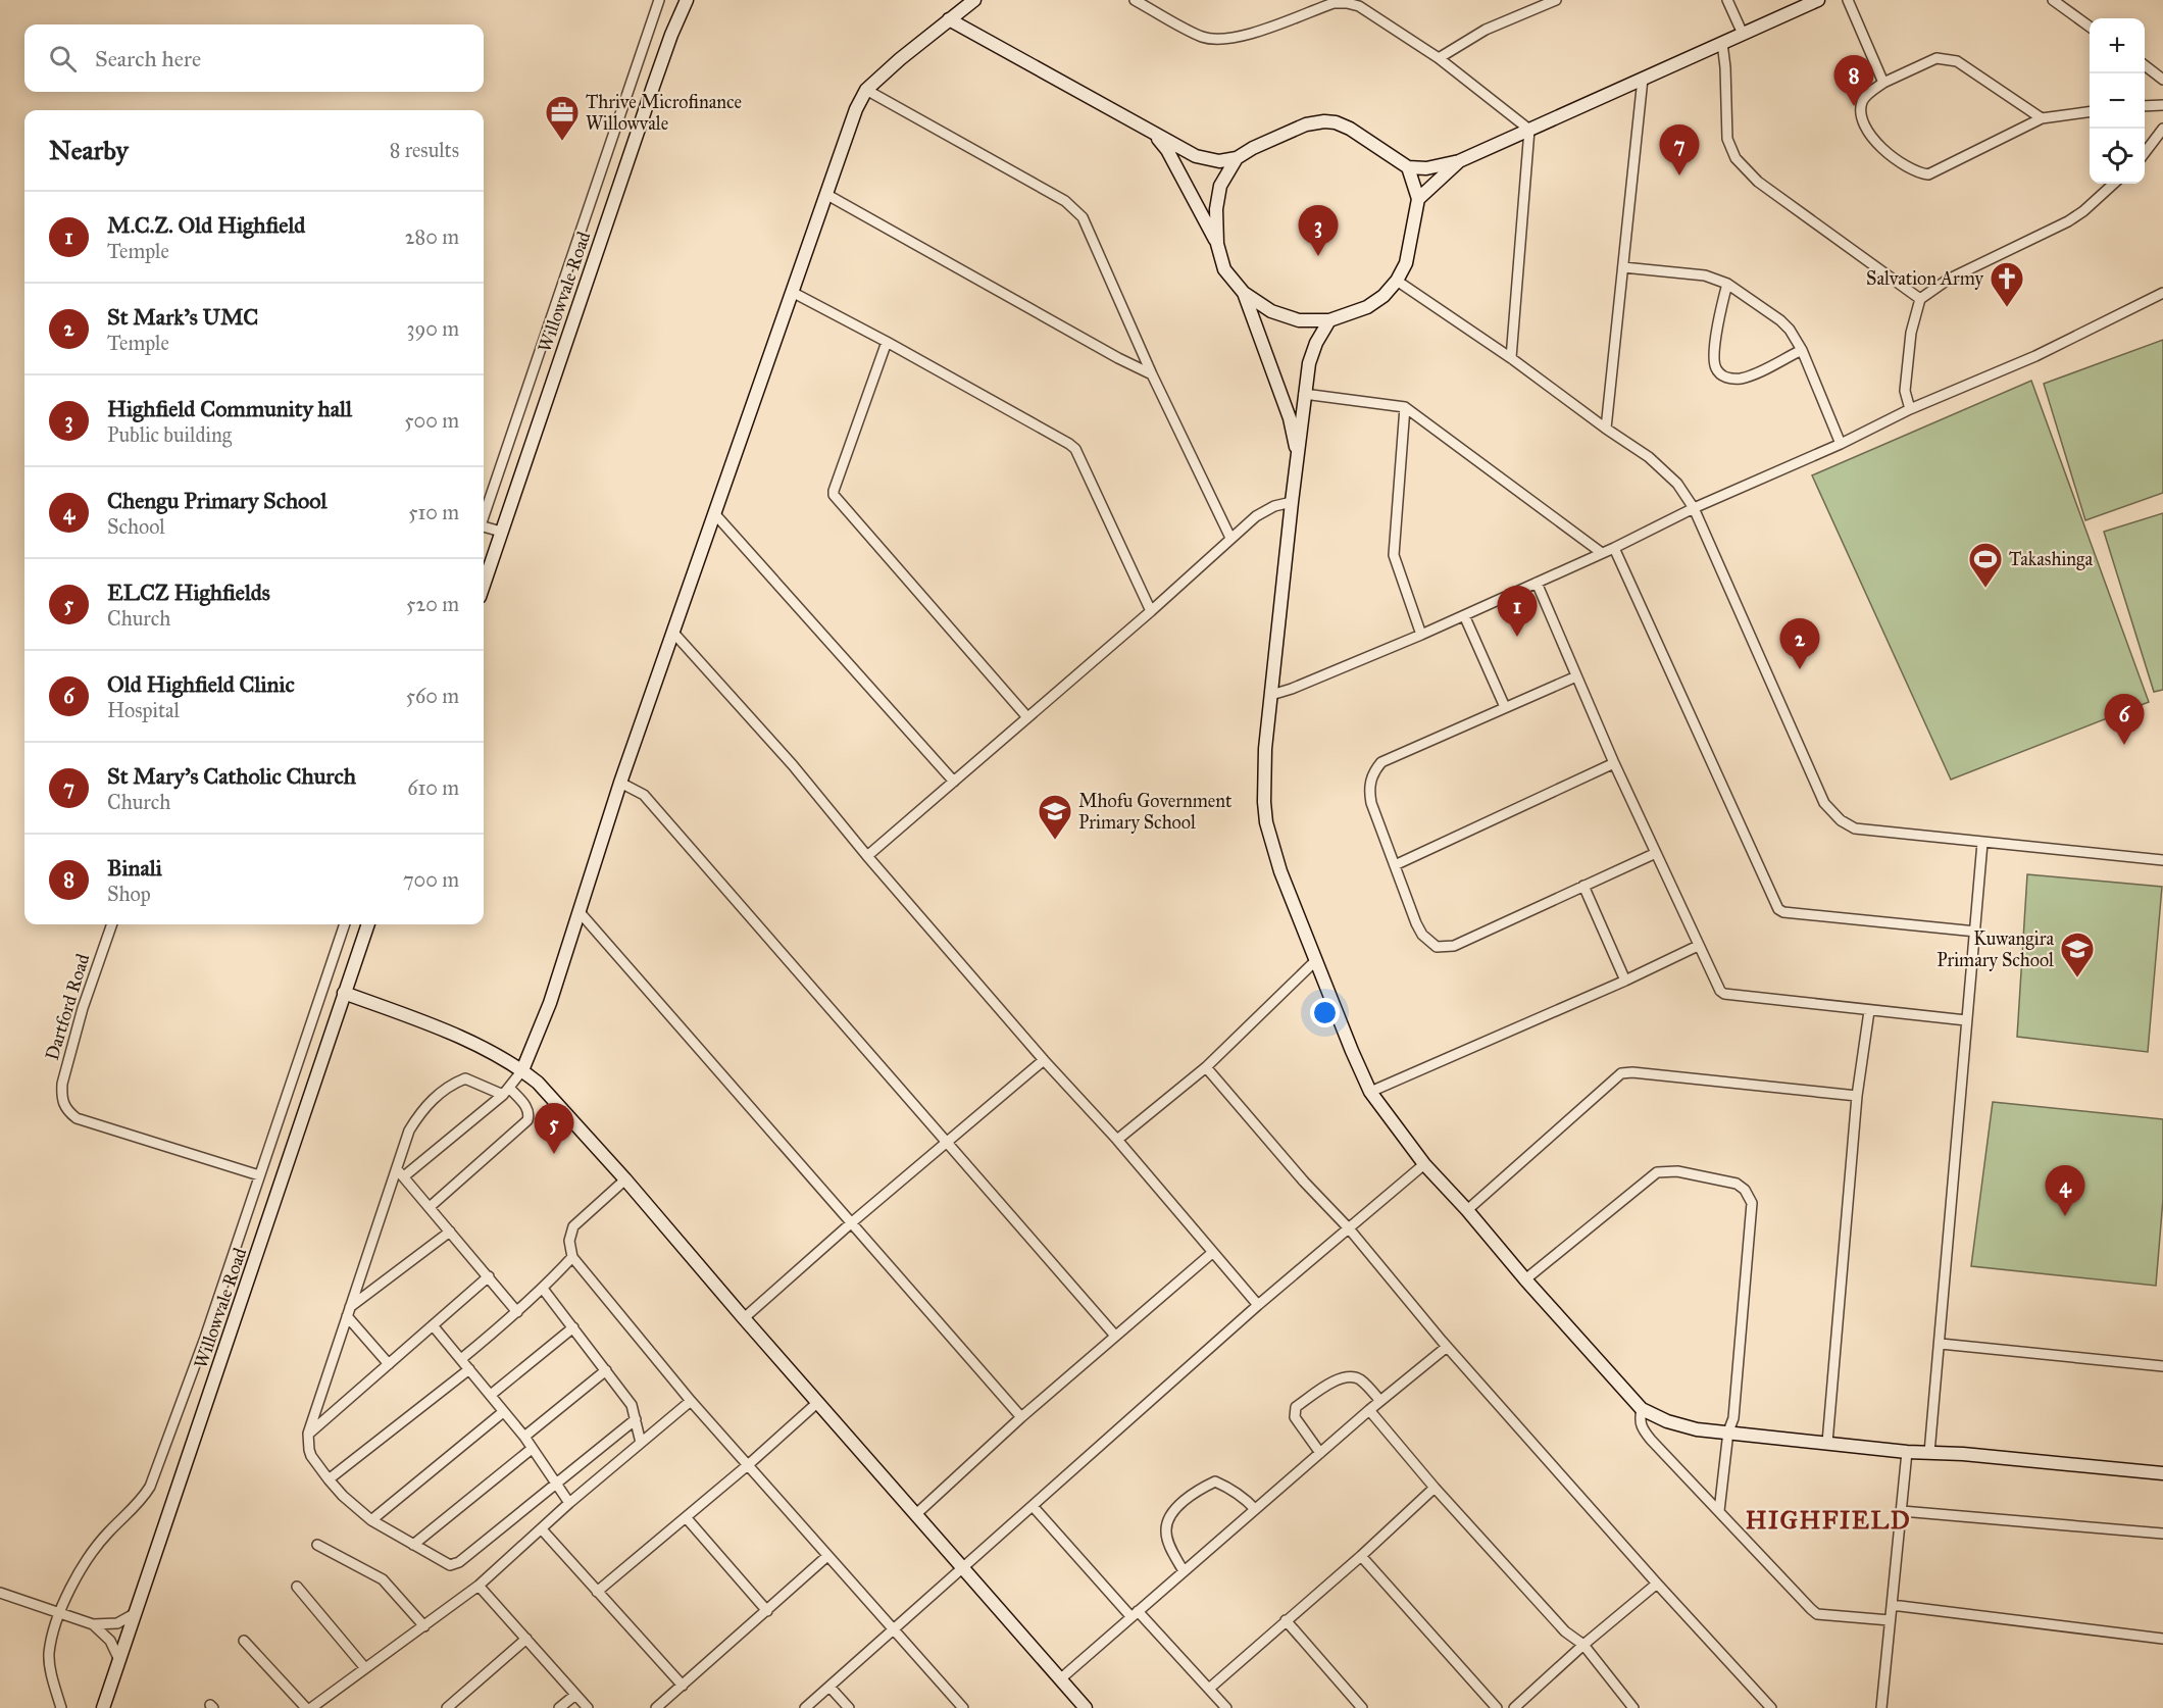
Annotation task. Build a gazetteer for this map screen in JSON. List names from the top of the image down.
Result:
{
  "streets": {
    "street": ["Willowvale Road", "Dartford Road"]
  },
  "districts": ["HIGHFIELD"],
  "places": {
    "office": ["Thrive Microfinance Willowvale"],
    "church": ["Salvation Army"],
    "sports": ["Takashinga"],
    "school or university": ["Mhofu Government Primary School", "Kuwangira Primary School"]
  },
  "page": {
    "map_buttons": ["+", "−"],
    "search": "Search here",
    "pins": [
      "8",
      "7",
      "3",
      "1",
      "2",
      "6",
      "5",
      "4"
    ],
    "heading": ["Nearby", "8 results"],
    "list": [
      {
        "mark": "1",
        "name": "M.C.Z. Old Highfield",
        "note": "Temple",
        "value": "280 m"
      },
      {
        "mark": "2",
        "name": "St Mark's UMC",
        "note": "Temple",
        "value": "390 m"
      },
      {
        "mark": "3",
        "name": "Highfield Community hall",
        "note": "Public building",
        "value": "500 m"
      },
      {
        "mark": "4",
        "name": "Chengu Primary School",
        "note": "School",
        "value": "510 m"
      },
      {
        "mark": "5",
        "name": "ELCZ Highfields",
        "note": "Church",
        "value": "520 m"
      },
      {
        "mark": "6",
        "name": "Old Highfield Clinic",
        "note": "Hospital",
        "value": "560 m"
      },
      {
        "mark": "7",
        "name": "St Mary's Catholic Church",
        "note": "Church",
        "value": "610 m"
      },
      {
        "mark": "8",
        "name": "Binali",
        "note": "Shop",
        "value": "700 m"
      }
    ]
  }
}
